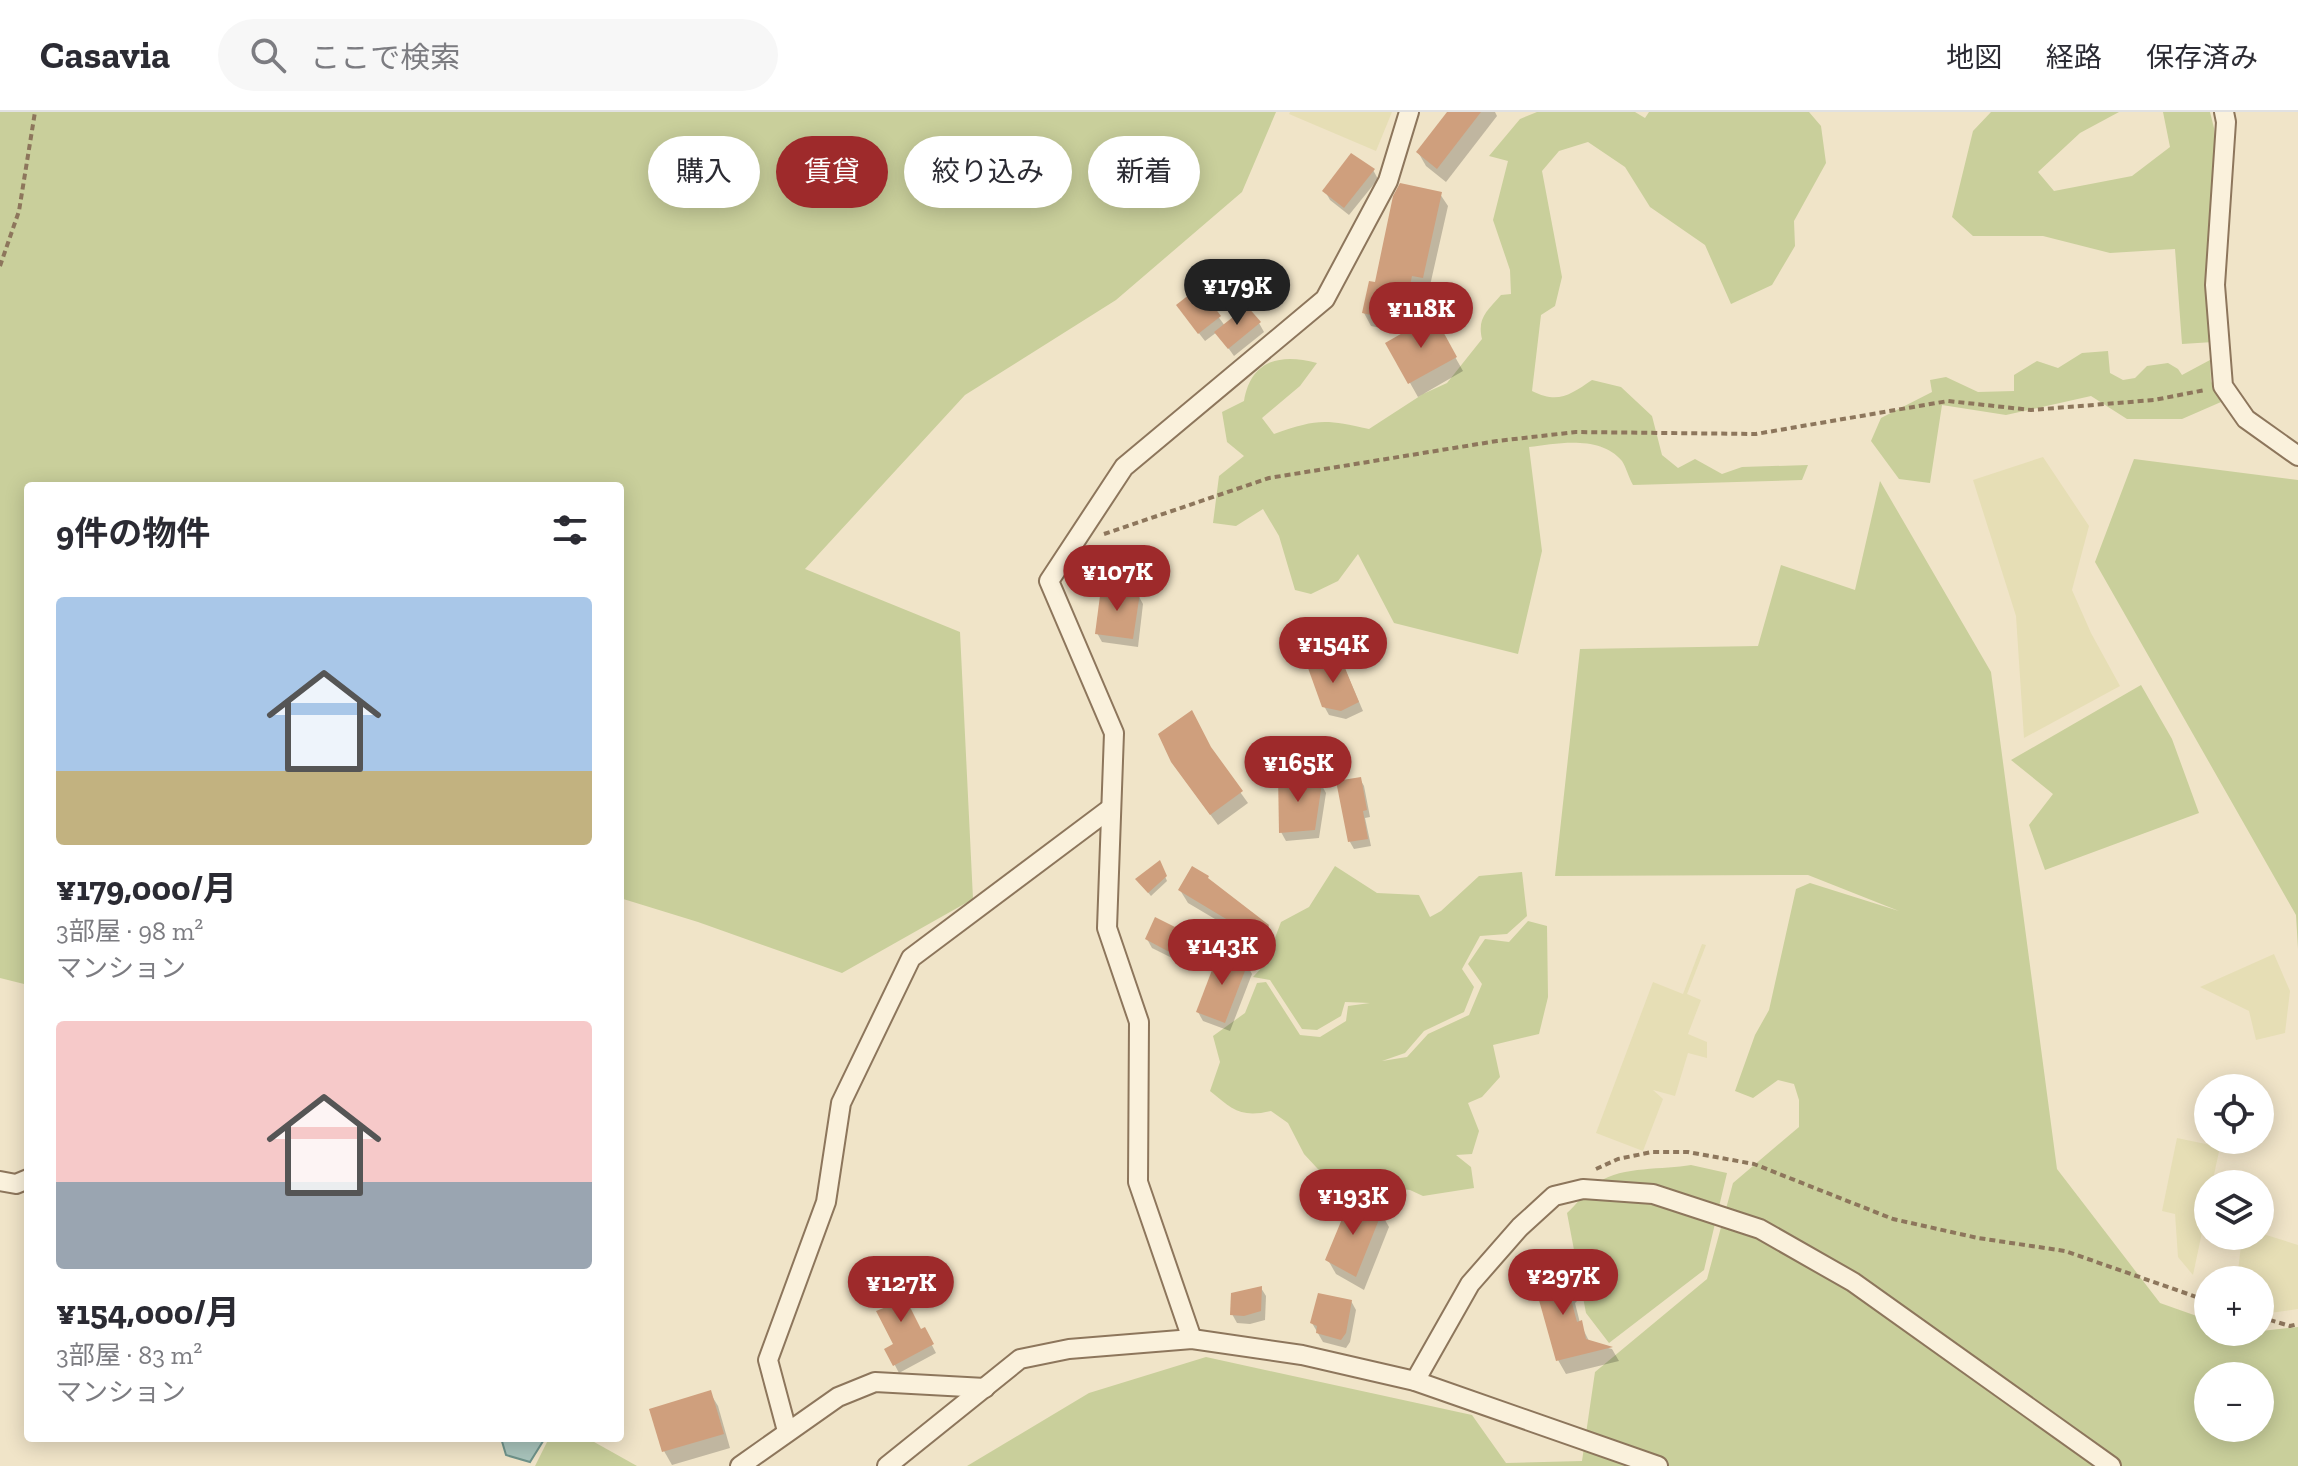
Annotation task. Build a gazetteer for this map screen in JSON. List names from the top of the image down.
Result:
{
  "page": {
    "header": "Casavia",
    "search": "ここで検索",
    "nav": ["地図", "経路", "保存済み"],
    "chip": [
      "購入",
      "賃貸",
      "絞り込み",
      "新着"
    ],
    "price": [
      "¥179K",
      "¥118K",
      "¥107K",
      "¥154K",
      "¥165K",
      "¥143K",
      "¥193K",
      "¥297K",
      "¥127K"
    ],
    "heading": "9件の物件",
    "list": [
      {
        "name": "¥179,000/月",
        "note": "3部屋 · 98 m² · マンション"
      },
      {
        "name": "¥154,000/月",
        "note": "3部屋 · 83 m² · マンション"
      }
    ],
    "map_buttons": ["+", "−"]
  }
}
